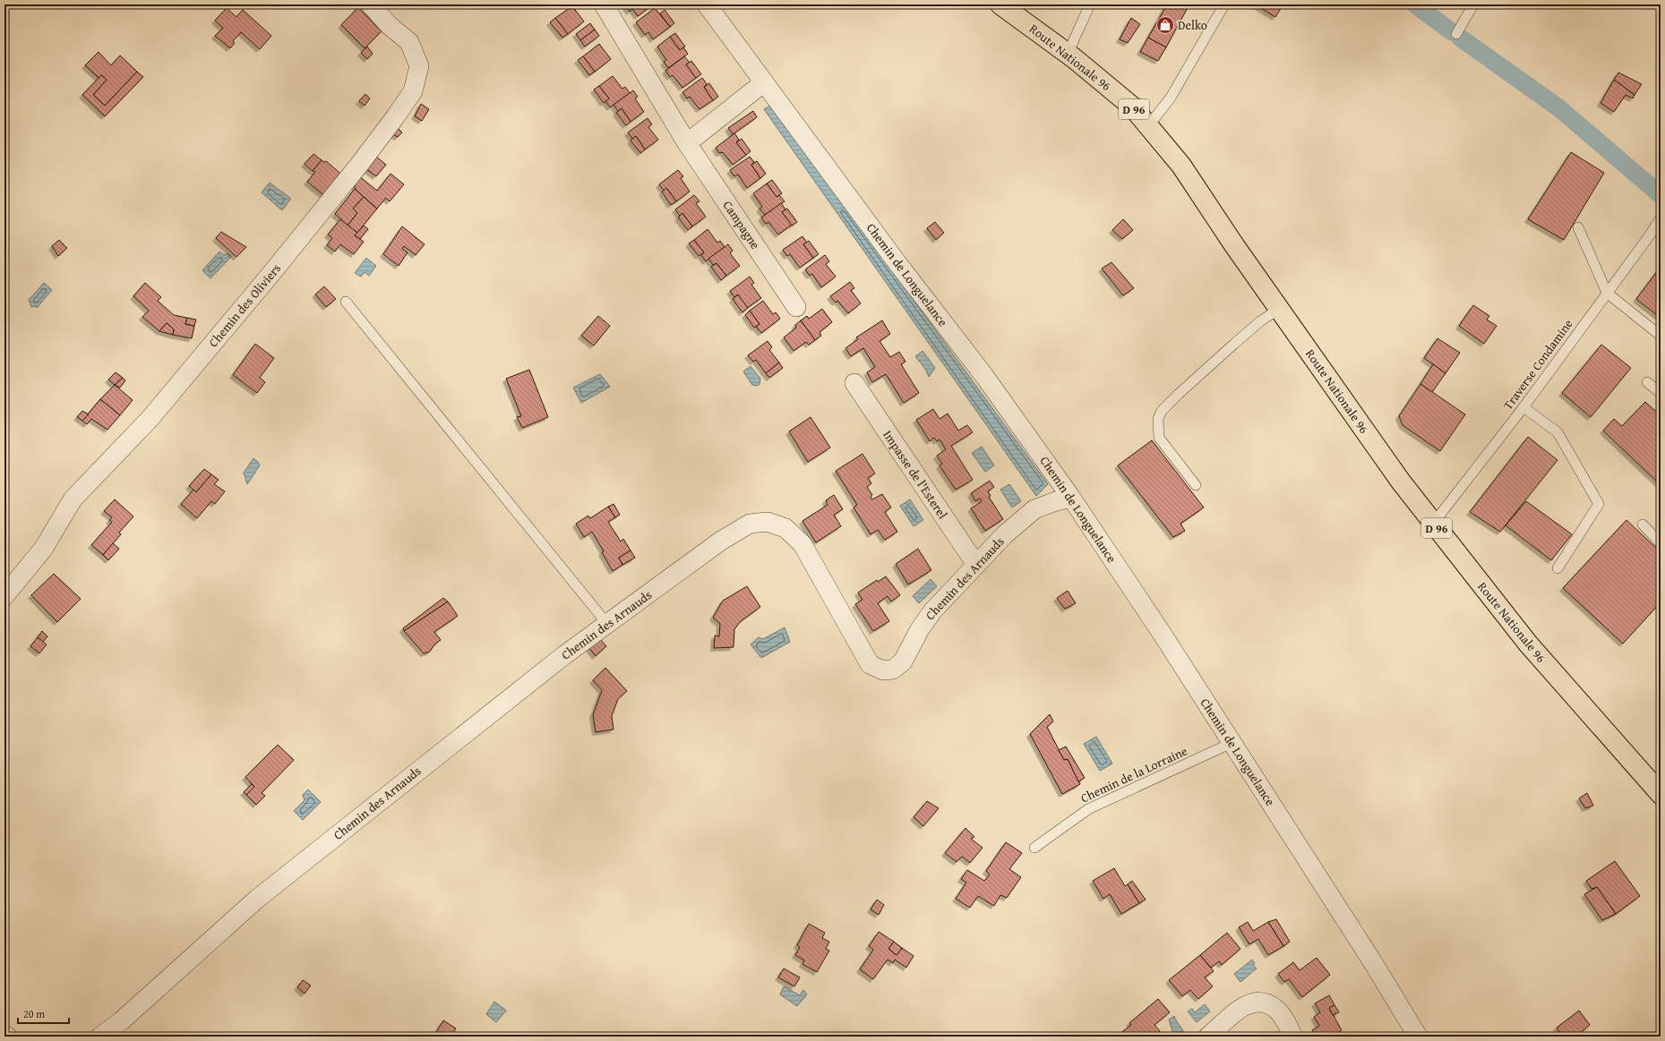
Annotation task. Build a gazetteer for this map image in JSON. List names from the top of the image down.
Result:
{
  "streets": {
    "main road": ["Route Nationale 96", "D 96"],
    "street": [
      "Campagne",
      "Chemin de Longuelance",
      "Chemin des Oliviers",
      "Impasse de l'Esterel",
      "Chemin des Arnauds"
    ],
    "lane": ["Traverse Condamine", "Chemin de la Lorraine"]
  },
  "crossings": [
    ["Route Nationale 96", "Traverse Condamine"],
    ["Chemin de Longuelance", "Chemin des Arnauds"],
    ["Chemin de Longuelance", "Chemin de la Lorraine"],
    ["Impasse de l'Esterel", "Chemin des Arnauds"]
  ],
  "places": {
    "shop": ["Delko"]
  },
  "scale_bar": "20 m"
}
